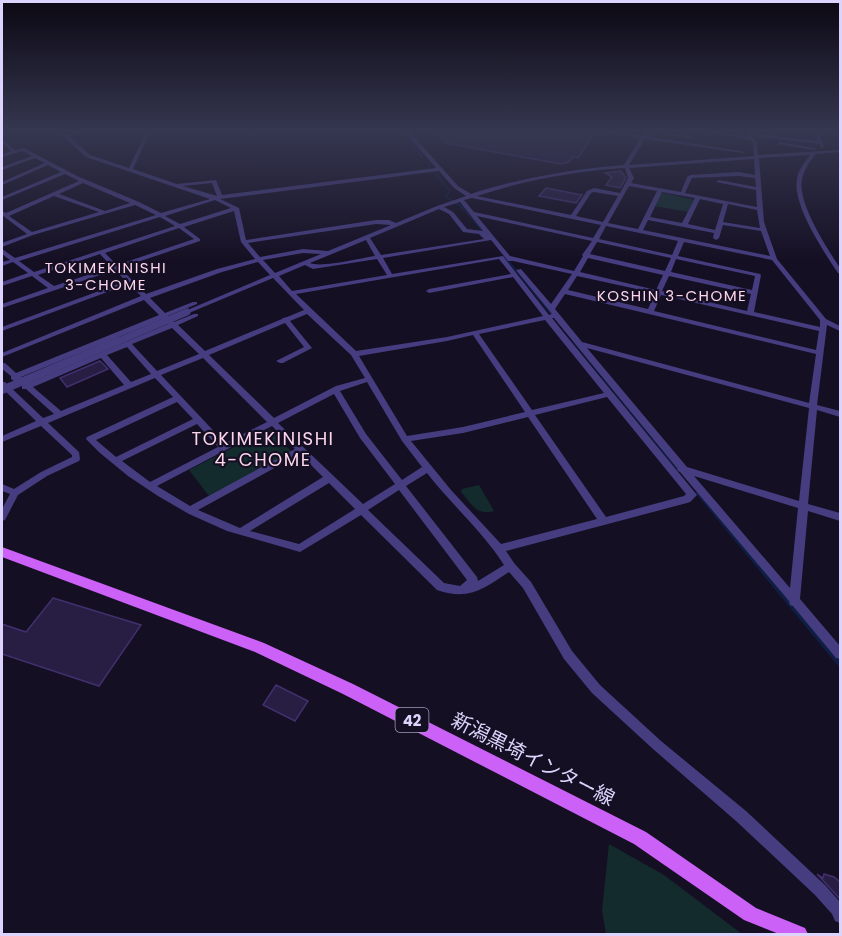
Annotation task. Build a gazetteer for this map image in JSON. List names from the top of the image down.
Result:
{
  "streets": {
    "main road": ["42", "新潟黒埼インター線"]
  },
  "districts": ["TOKIMEKINISHI 3-CHOME", "KOSHIN 3-CHOME", "TOKIMEKINISHI 4-CHOME"]
}
